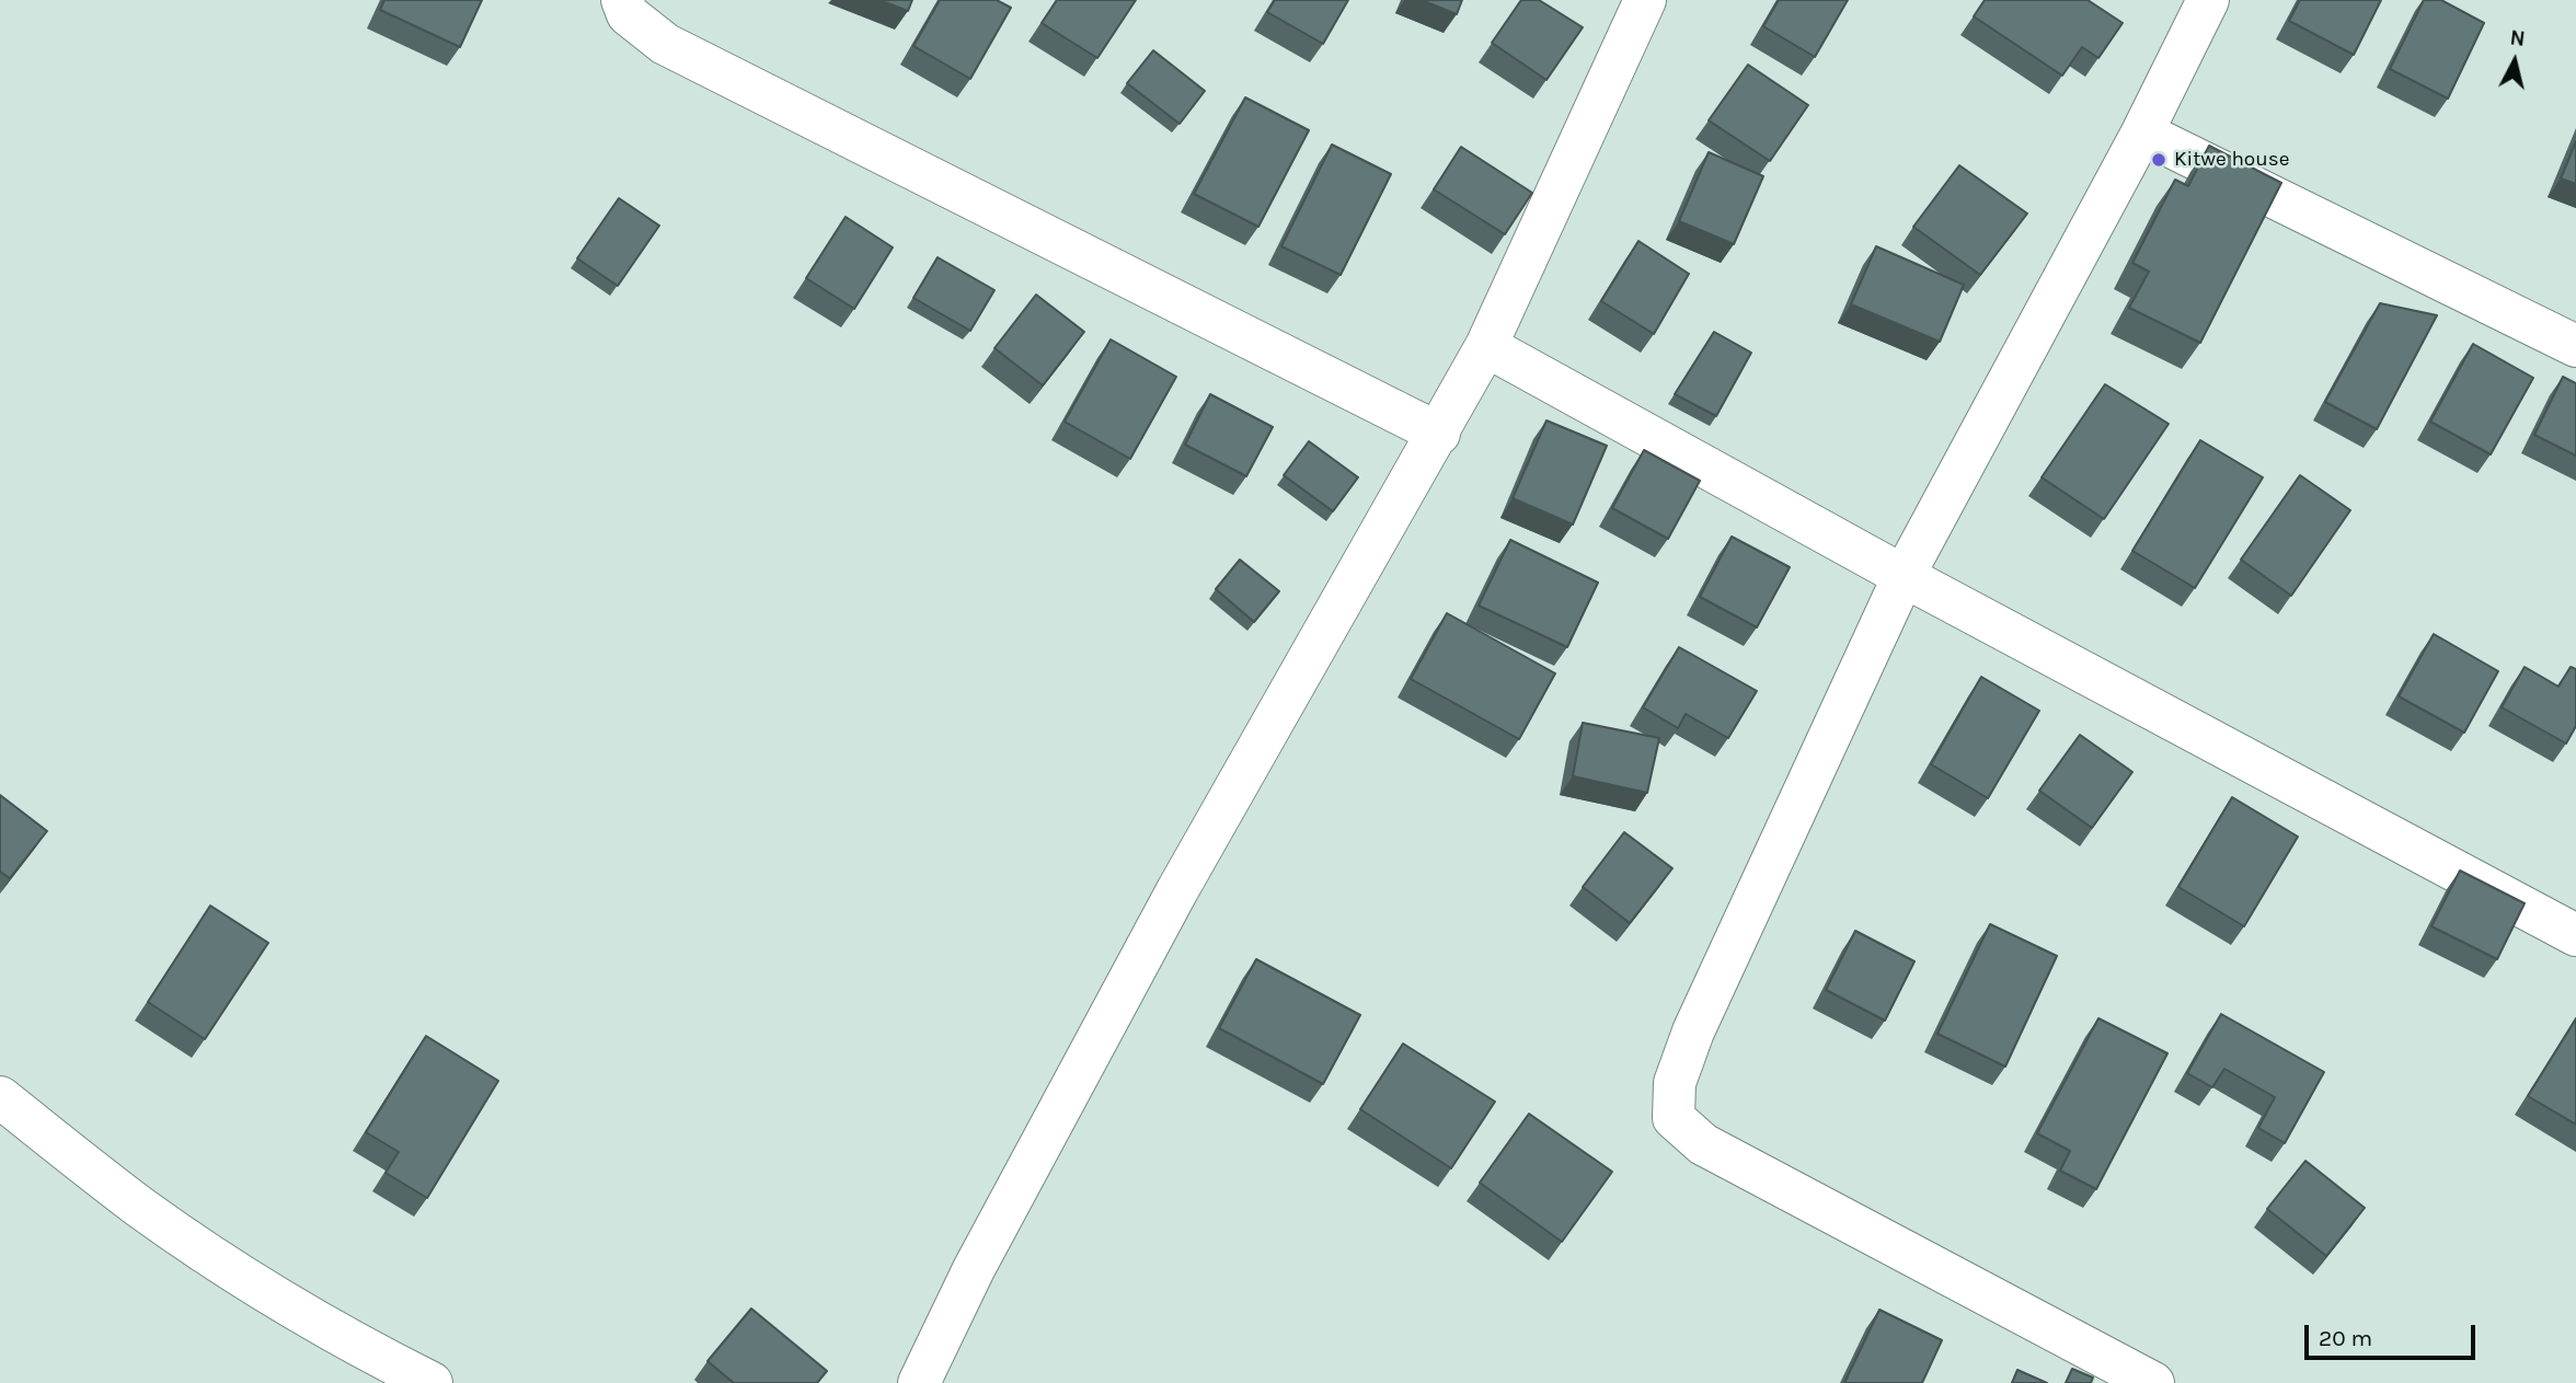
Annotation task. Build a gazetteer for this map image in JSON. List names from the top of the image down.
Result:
{
  "places": ["Kitwe house"],
  "scale_bar": "20 m",
  "north": "top"
}
